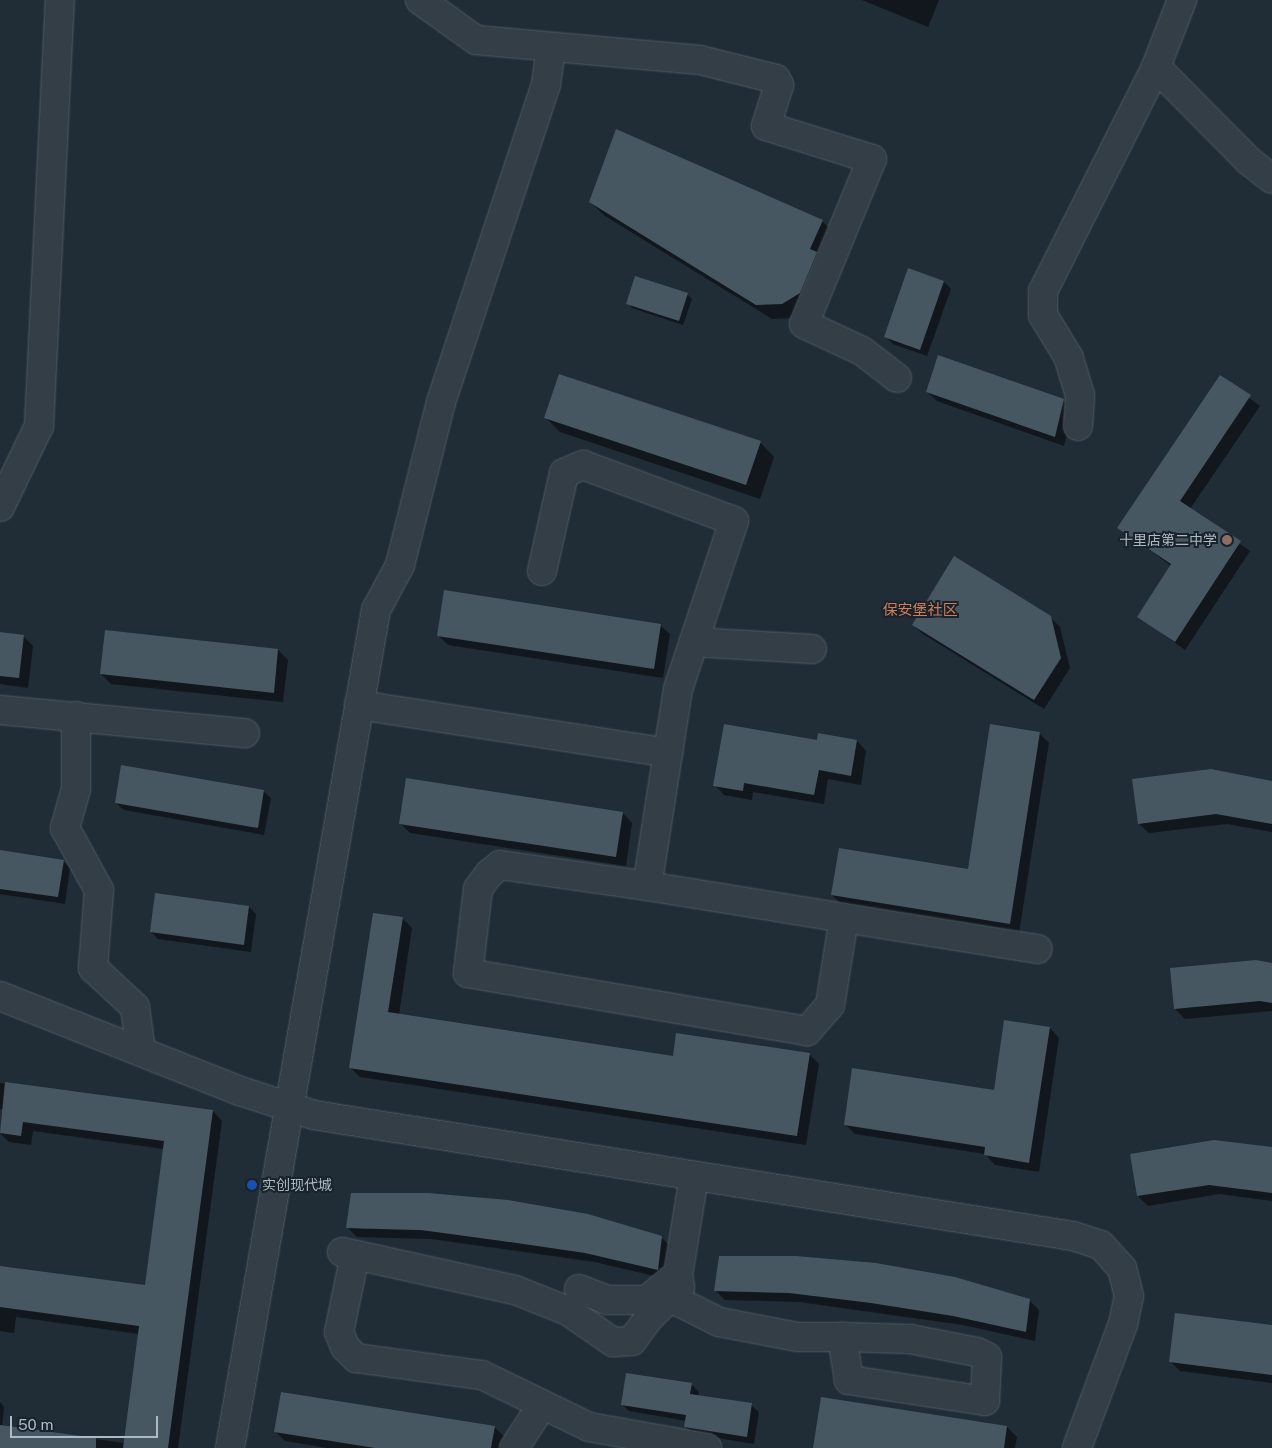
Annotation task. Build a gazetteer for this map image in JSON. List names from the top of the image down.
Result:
{
  "districts": ["保安堡社区"],
  "places": ["十里店第二中学", "实创现代城"],
  "scale_bar": "50 m"
}
